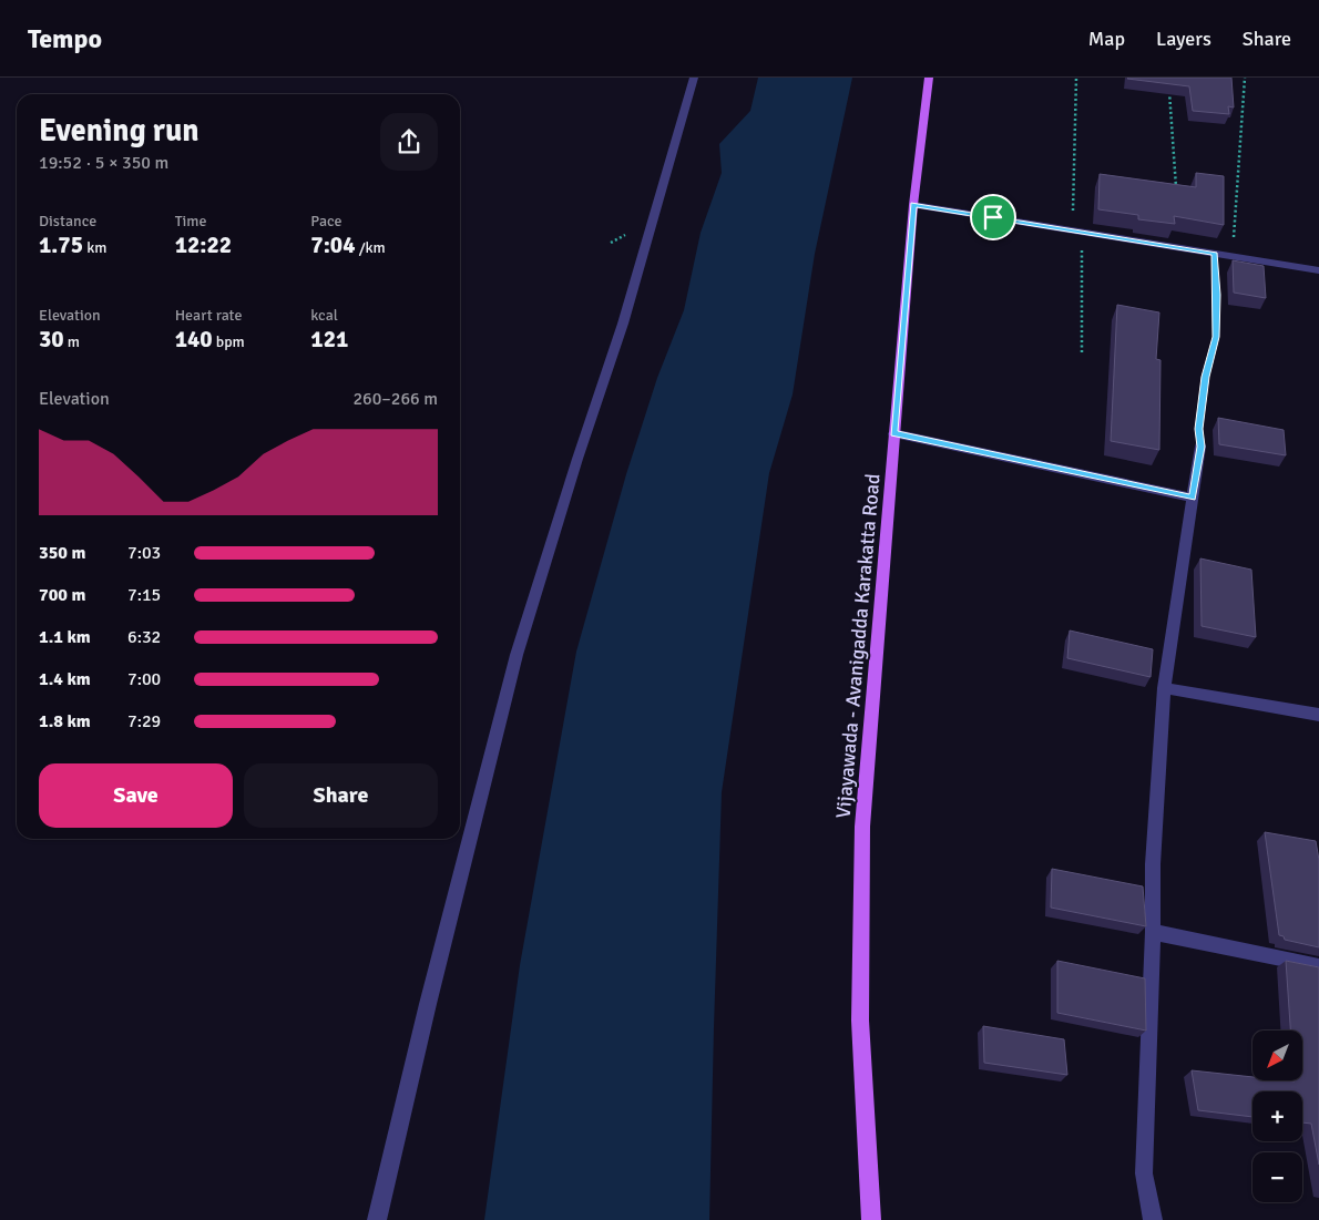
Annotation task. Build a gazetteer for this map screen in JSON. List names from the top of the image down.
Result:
{
  "streets": {
    "main road": ["Vijayawada - Avanigadda Karakatta Road"]
  },
  "north": "bottom left",
  "page": {
    "header": "Tempo",
    "nav": ["Map", "Layers", "Share"],
    "heading": ["Evening run", "19:52 · 5 × 350 m"],
    "stats": [
      ["Distance", "1.75 km"],
      ["Time", "12:22"],
      ["Pace", "7:04 /km"],
      ["Elevation", "30 m"],
      ["Heart rate", "140 bpm"],
      ["kcal", "121"]
    ],
    "chart": ["Elevation", "260–266 m"],
    "list": [
      {
        "name": "350 m",
        "note": "7:03"
      },
      {
        "name": "700 m",
        "note": "7:15"
      },
      {
        "name": "1.1 km",
        "note": "6:32"
      },
      {
        "name": "1.4 km",
        "note": "7:00"
      },
      {
        "name": "1.8 km",
        "note": "7:29"
      }
    ],
    "buttons": ["Save", "Share"],
    "map_buttons": ["+", "−"]
  }
}
